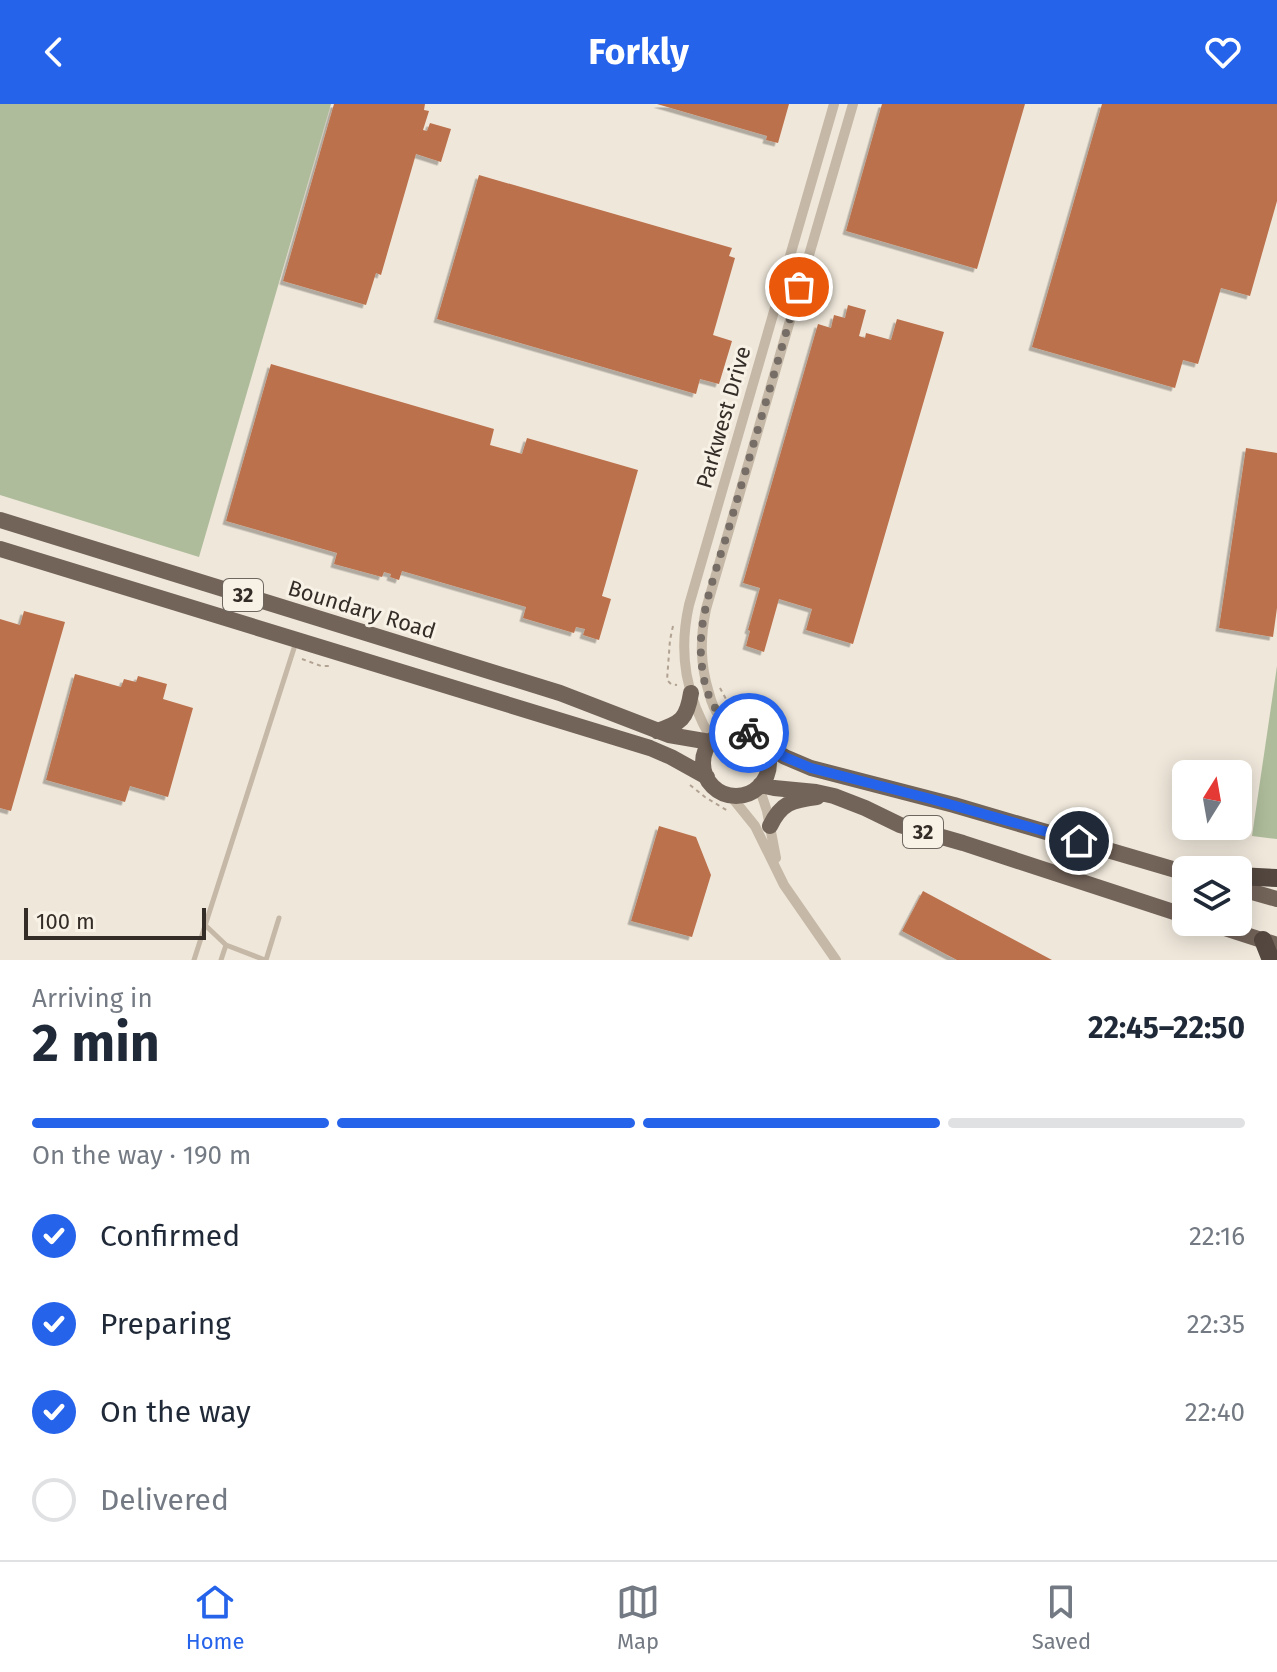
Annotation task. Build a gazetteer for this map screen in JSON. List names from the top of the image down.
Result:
{
  "streets": {
    "main road": ["32", "Boundary Road"],
    "street": ["Parkwest Drive"]
  },
  "crossings": [
    ["Parkwest Drive", "32"],
    ["Parkwest Drive", "Boundary Road"],
    ["32", "Boundary Road"]
  ],
  "scale_bar": "100 m",
  "north": "top",
  "page": {
    "header": "Forkly",
    "scale": "100 m",
    "heading": ["2 min", "Arriving in", "22:45–22:50"],
    "bar": "On the way · 190 m",
    "list": [
      ["Confirmed", "22:16"],
      ["Preparing", "22:35"],
      ["On the way", "22:40"],
      "Delivered"
    ],
    "tabs": ["Home", "Map", "Saved"]
  }
}
